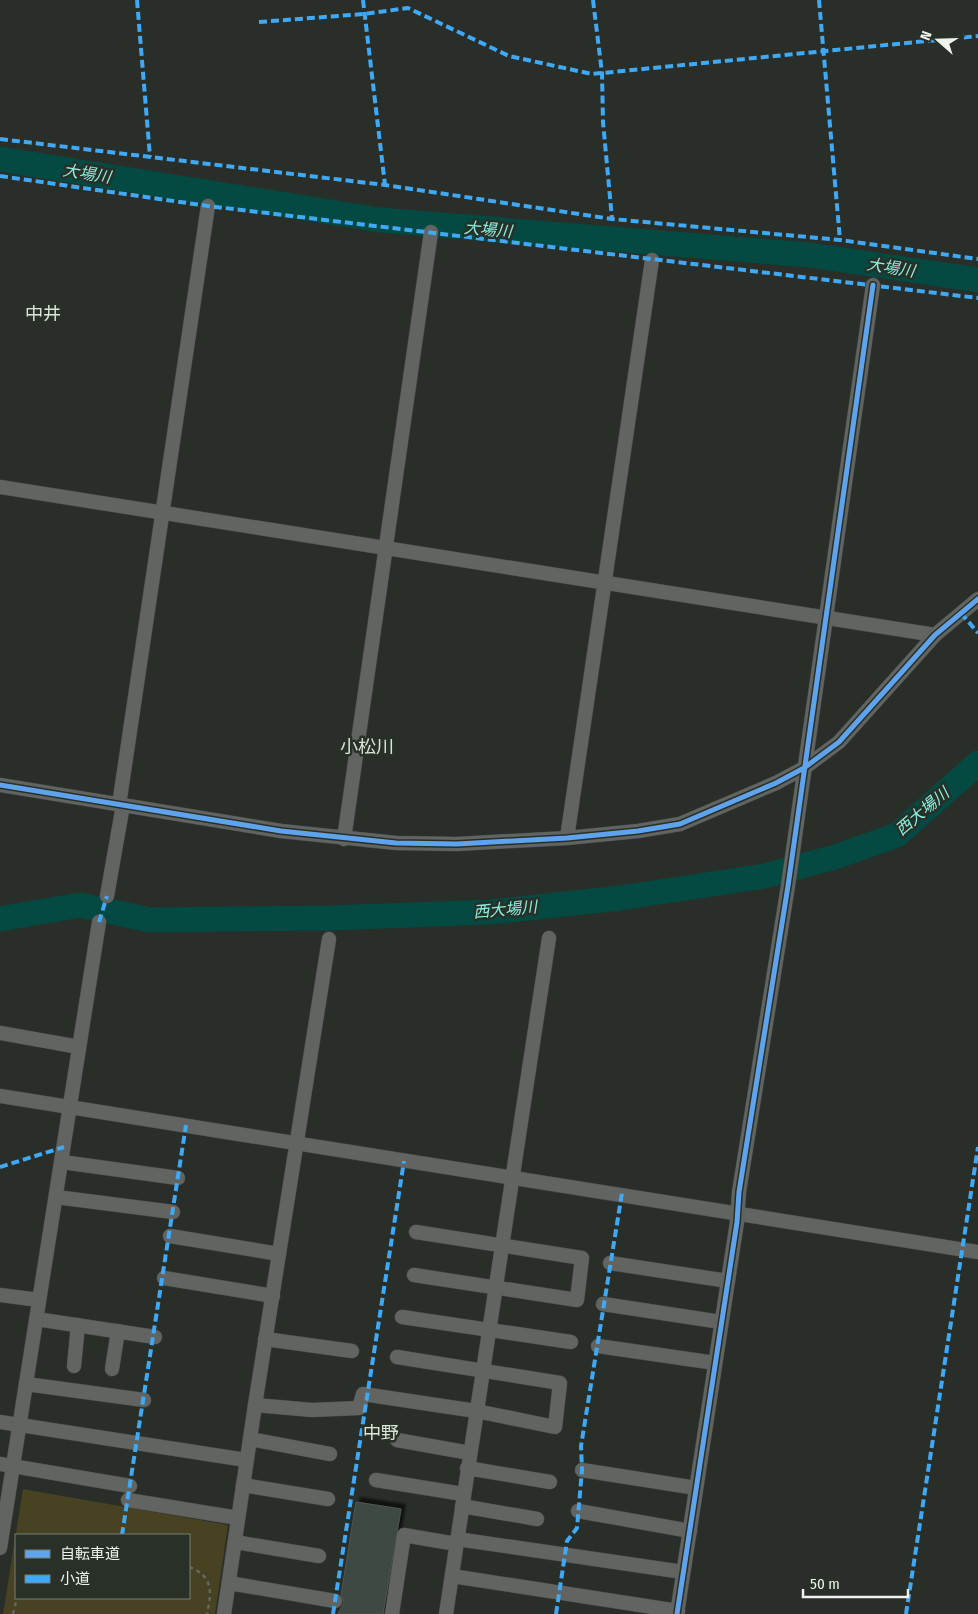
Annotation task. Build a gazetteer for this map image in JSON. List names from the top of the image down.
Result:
{
  "districts": ["中井", "小松川", "中野"],
  "water": ["大場川", "西大場川"],
  "legend": ["自転車道", "小道"],
  "scale_bar": "50 m",
  "north": "left"
}
